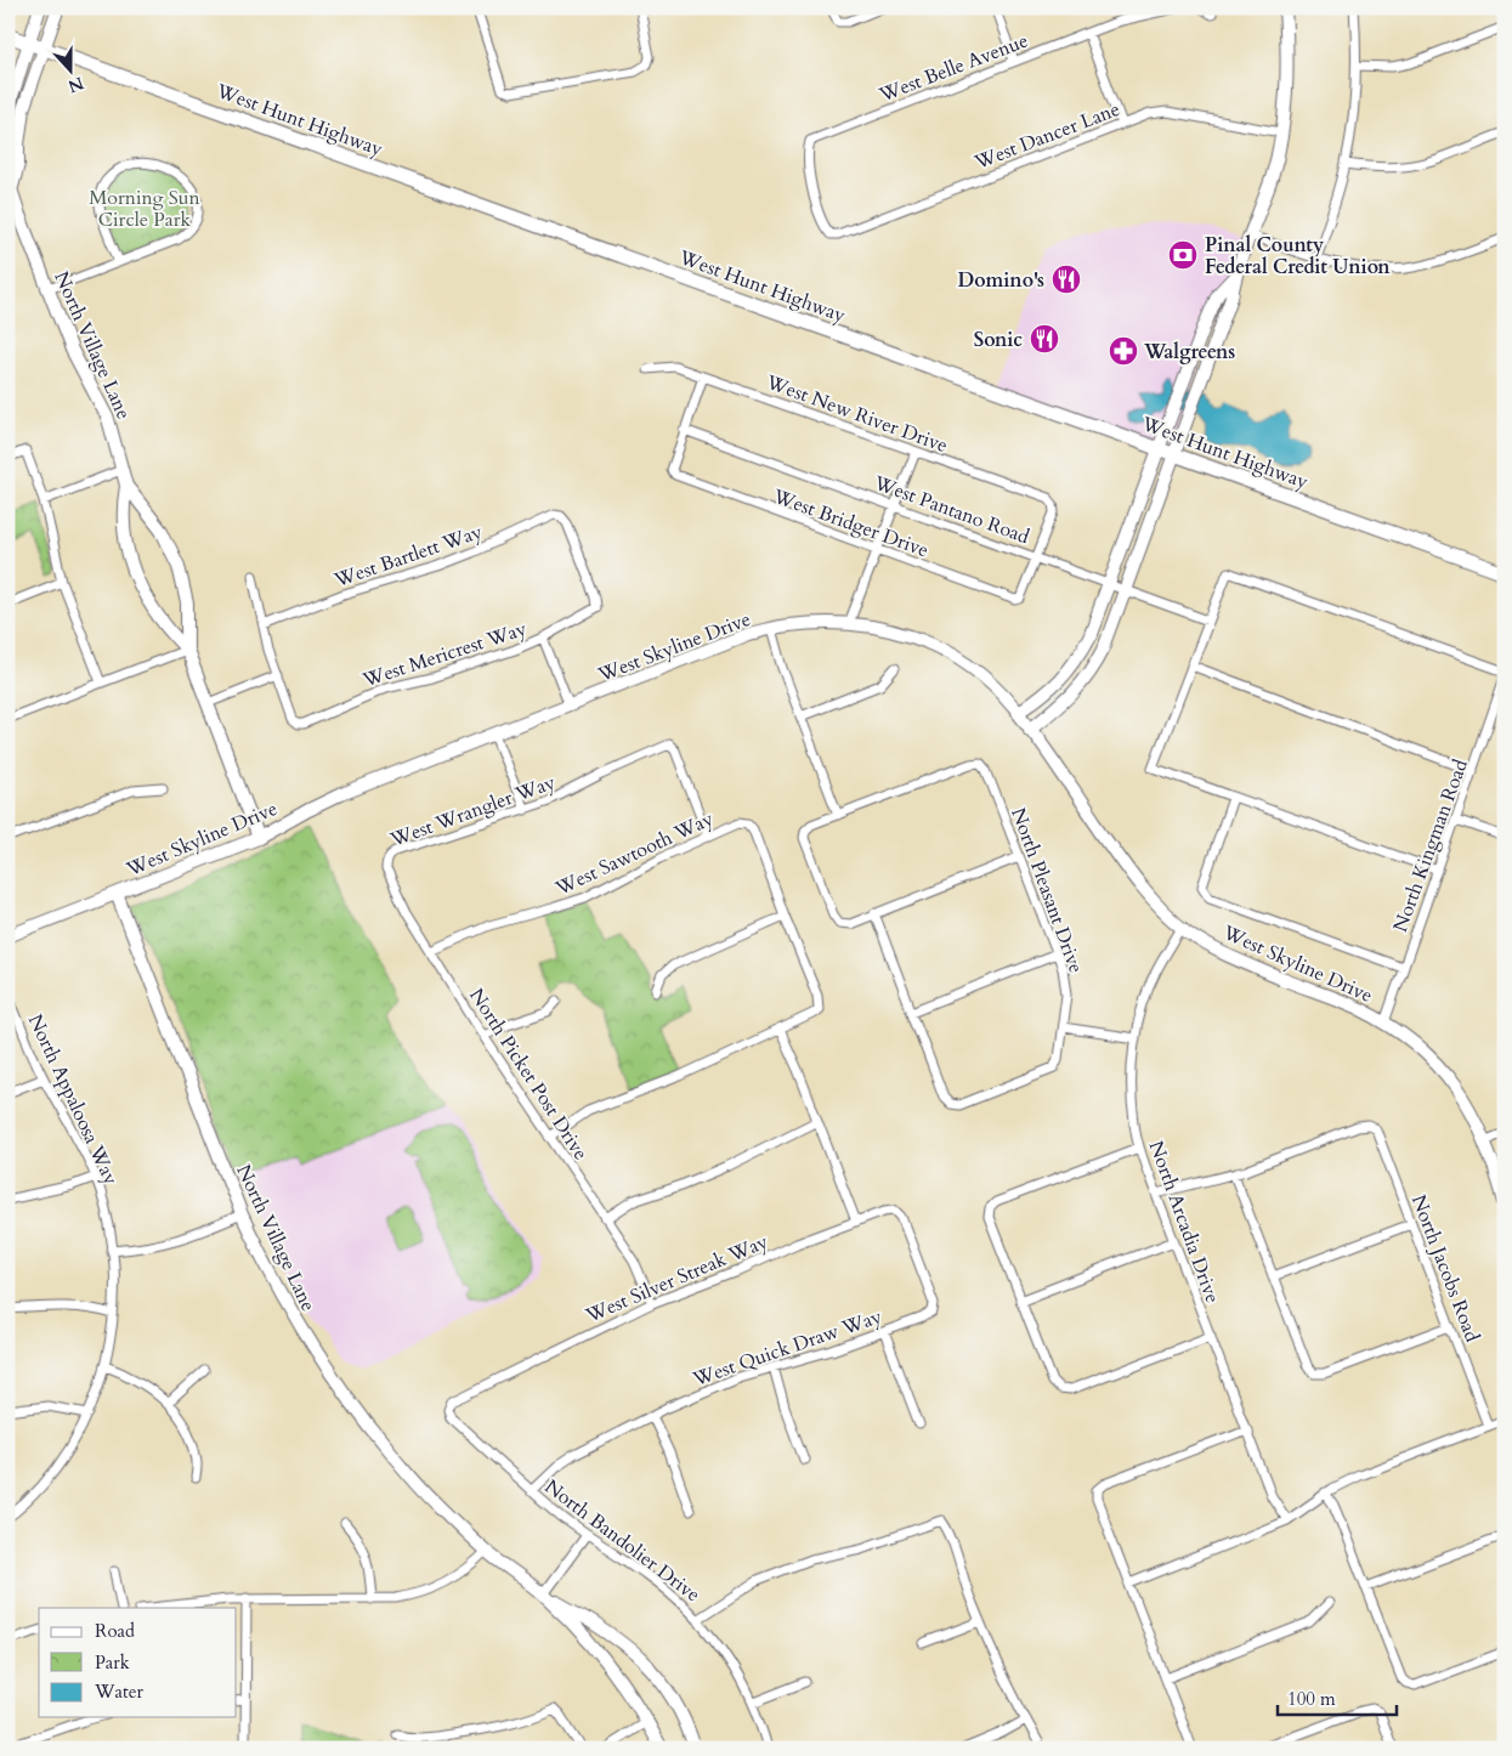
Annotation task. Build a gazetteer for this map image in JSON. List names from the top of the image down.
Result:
{
  "streets": {
    "main road": ["West Hunt Highway"],
    "street": [
      "West Belle Avenue",
      "West Dancer Lane",
      "North Village Lane",
      "West New River Drive",
      "West Pantano Road",
      "West Bridger Drive",
      "West Bartlett Way",
      "West Skyline Drive",
      "West Mericrest Way",
      "West Wrangler Way",
      "North Kingman Road",
      "West Sawtooth Way",
      "North Pleasant Drive",
      "North Picket Post Drive",
      "North Appaloosa Way",
      "North Arcadia Drive",
      "North Jacobs Road",
      "West Silver Streak Way",
      "West Quick Draw Way",
      "North Bandolier Drive"
    ]
  },
  "crossings": [
    ["West Belle Avenue", "West Dancer Lane"],
    ["West Hunt Highway", "North Village Lane"],
    ["North Village Lane", "West Skyline Drive"],
    ["West New River Drive", "West Pantano Road"],
    ["West New River Drive", "West Bridger Drive"],
    ["West Pantano Road", "West Bridger Drive"],
    ["West Bartlett Way", "West Mericrest Way"],
    ["West Skyline Drive", "North Kingman Road"],
    ["West Skyline Drive", "North Arcadia Drive"],
    ["West Wrangler Way", "West Sawtooth Way"],
    ["West Wrangler Way", "North Picket Post Drive"],
    ["West Sawtooth Way", "North Picket Post Drive"],
    ["North Picket Post Drive", "West Silver Streak Way"],
    ["West Silver Streak Way", "West Quick Draw Way"],
    ["West Silver Streak Way", "North Bandolier Drive"],
    ["West Quick Draw Way", "North Bandolier Drive"]
  ],
  "parks": ["Morning Sun Circle Park"],
  "places": {
    "bank": ["Pinal County Federal Credit Union"],
    "restaurant": ["Domino's", "Sonic"],
    "pharmacy": ["Walgreens"]
  },
  "legend": ["Road", "Park", "Water"],
  "scale_bar": "100 m",
  "north": "bottom"
}
